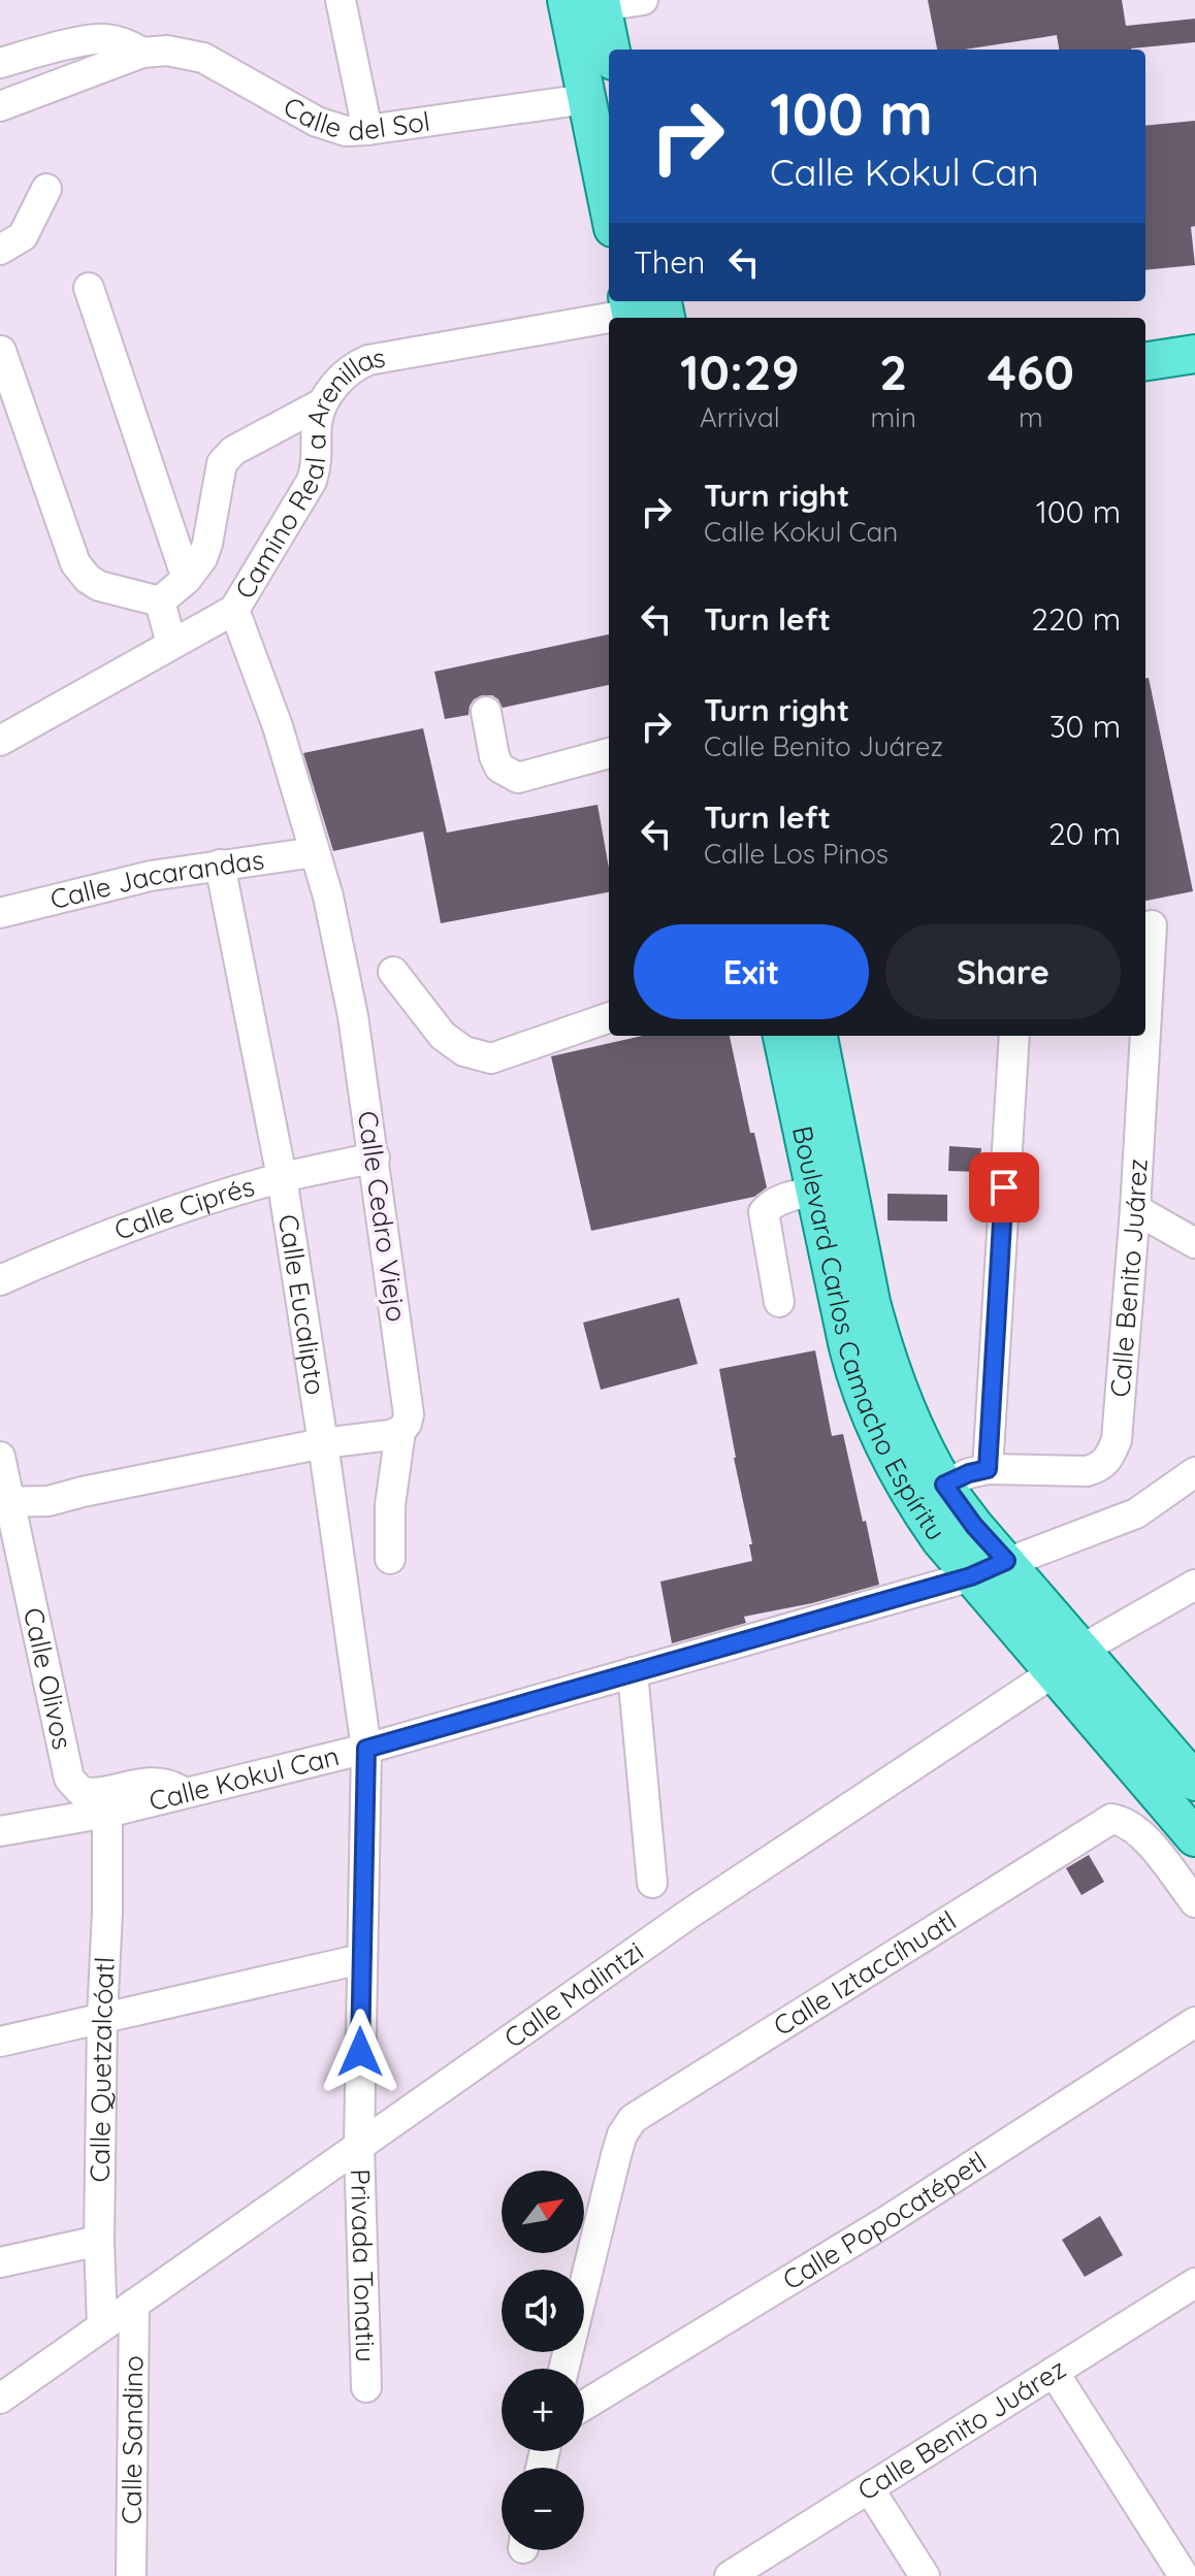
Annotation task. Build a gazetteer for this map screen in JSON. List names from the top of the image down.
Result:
{
  "streets": {
    "main road": ["Boulevard Carlos Camacho Espíritu"],
    "street": [
      "Calle del Sol",
      "Camino Real a Arenillas",
      "Calle Jacarandas",
      "Calle Ciprés",
      "Calle Cedro Viejo",
      "Calle Benito Juárez",
      "Calle Eucalipto",
      "Calle Olivos",
      "Calle Kokul Can",
      "Calle Iztaccíhuatl",
      "Calle Malintzi",
      "Calle Quetzalcóatl",
      "Calle Popocatépetl",
      "Privada Tonatiu",
      "Calle Sandino"
    ]
  },
  "crossings": [
    ["Camino Real a Arenillas", "Calle Cedro Viejo"],
    ["Calle Jacarandas", "Calle Cedro Viejo"],
    ["Calle Jacarandas", "Calle Eucalipto"],
    ["Calle Ciprés", "Calle Cedro Viejo"],
    ["Calle Ciprés", "Calle Eucalipto"],
    ["Calle Benito Juárez", "Boulevard Carlos Camacho Espíritu"],
    ["Calle Eucalipto", "Calle Kokul Can"],
    ["Calle Eucalipto", "Privada Tonatiu"],
    ["Boulevard Carlos Camacho Espíritu", "Calle Kokul Can"],
    ["Boulevard Carlos Camacho Espíritu", "Calle Malintzi"],
    ["Calle Olivos", "Calle Kokul Can"],
    ["Calle Kokul Can", "Calle Quetzalcóatl"],
    ["Calle Malintzi", "Calle Quetzalcóatl"],
    ["Calle Malintzi", "Privada Tonatiu"],
    ["Calle Malintzi", "Calle Sandino"]
  ],
  "north": "top right",
  "page": {
    "turn": ["100 m", "Calle Kokul Can"],
    "then": "Then",
    "eta": [
      "10:29",
      "Arrival",
      "2",
      "min",
      "460",
      "m"
    ],
    "list": [
      {
        "name": "Turn right",
        "note": "Calle Kokul Can",
        "value": "100 m"
      },
      {
        "name": "Turn left",
        "value": "220 m"
      },
      {
        "name": "Turn right",
        "note": "Calle Benito Juárez",
        "value": "30 m"
      },
      {
        "name": "Turn left",
        "note": "Calle Los Pinos",
        "value": "20 m"
      }
    ],
    "buttons": ["Exit", "Share"],
    "map_buttons": ["+", "−"]
  }
}
